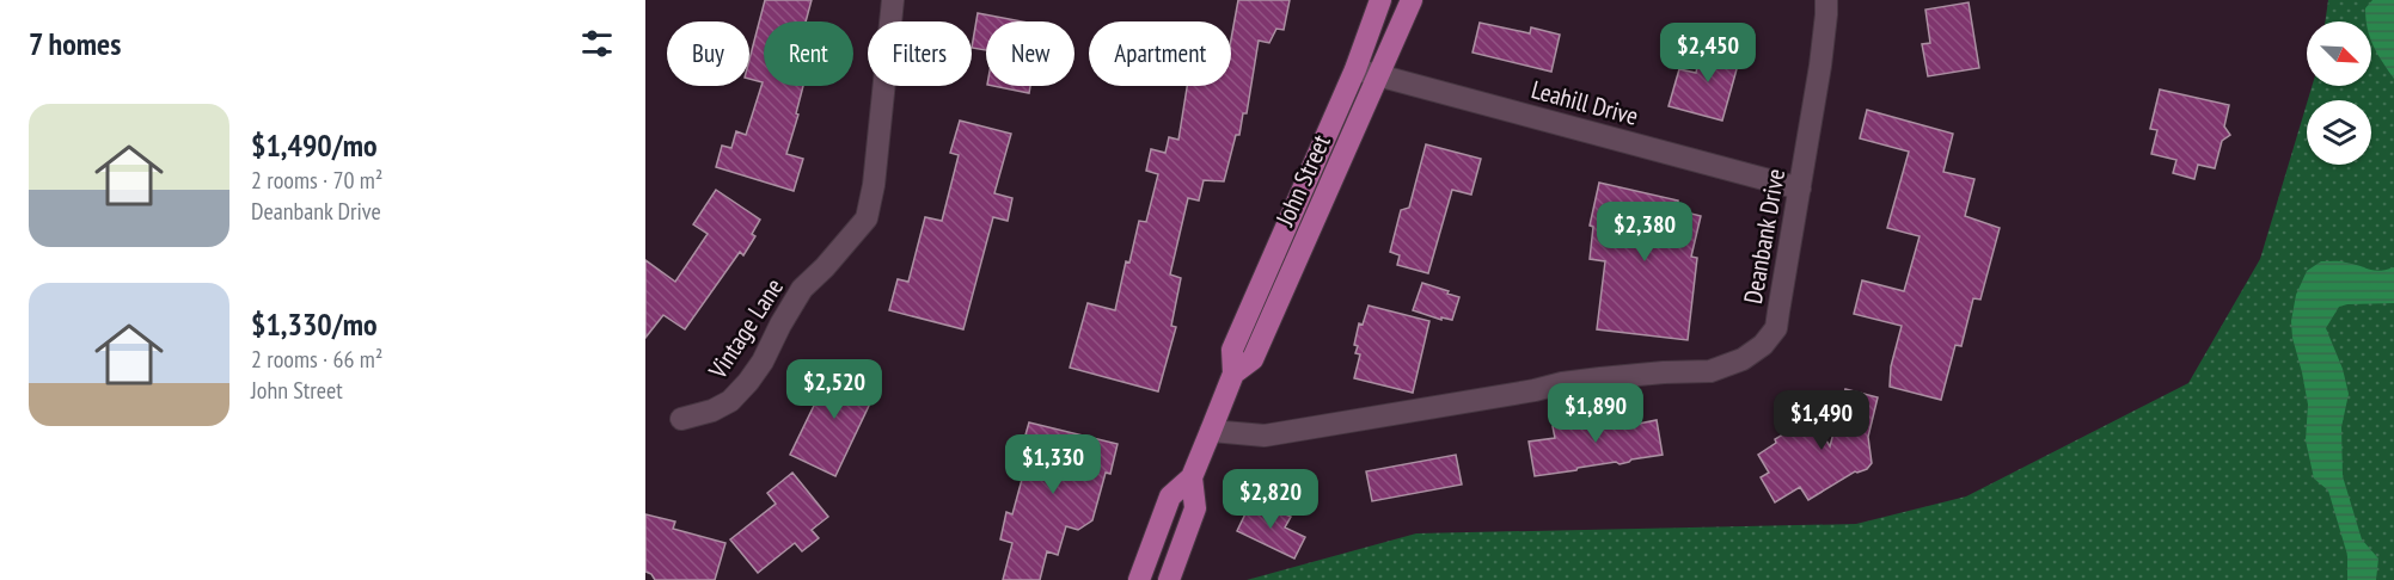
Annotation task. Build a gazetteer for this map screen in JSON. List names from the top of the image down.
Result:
{
  "streets": {
    "main road": ["John Street"],
    "street": ["Leahill Drive", "Deanbank Drive", "Vintage Lane"]
  },
  "crossings": [
    ["Leahill Drive", "John Street"],
    ["Leahill Drive", "Deanbank Drive"],
    ["John Street", "Deanbank Drive"]
  ],
  "north": "bottom right",
  "page": {
    "heading": "7 homes",
    "chip": [
      "Buy",
      "Rent",
      "Filters",
      "New",
      "Apartment"
    ],
    "price": [
      "$2,450",
      "$2,380",
      "$2,520",
      "$1,890",
      "$1,490",
      "$1,330",
      "$2,820"
    ],
    "list": [
      {
        "name": "$1,490/mo",
        "note": "2 rooms · 70 m² · Deanbank Drive"
      },
      {
        "name": "$1,330/mo",
        "note": "2 rooms · 66 m² · John Street"
      }
    ]
  }
}
